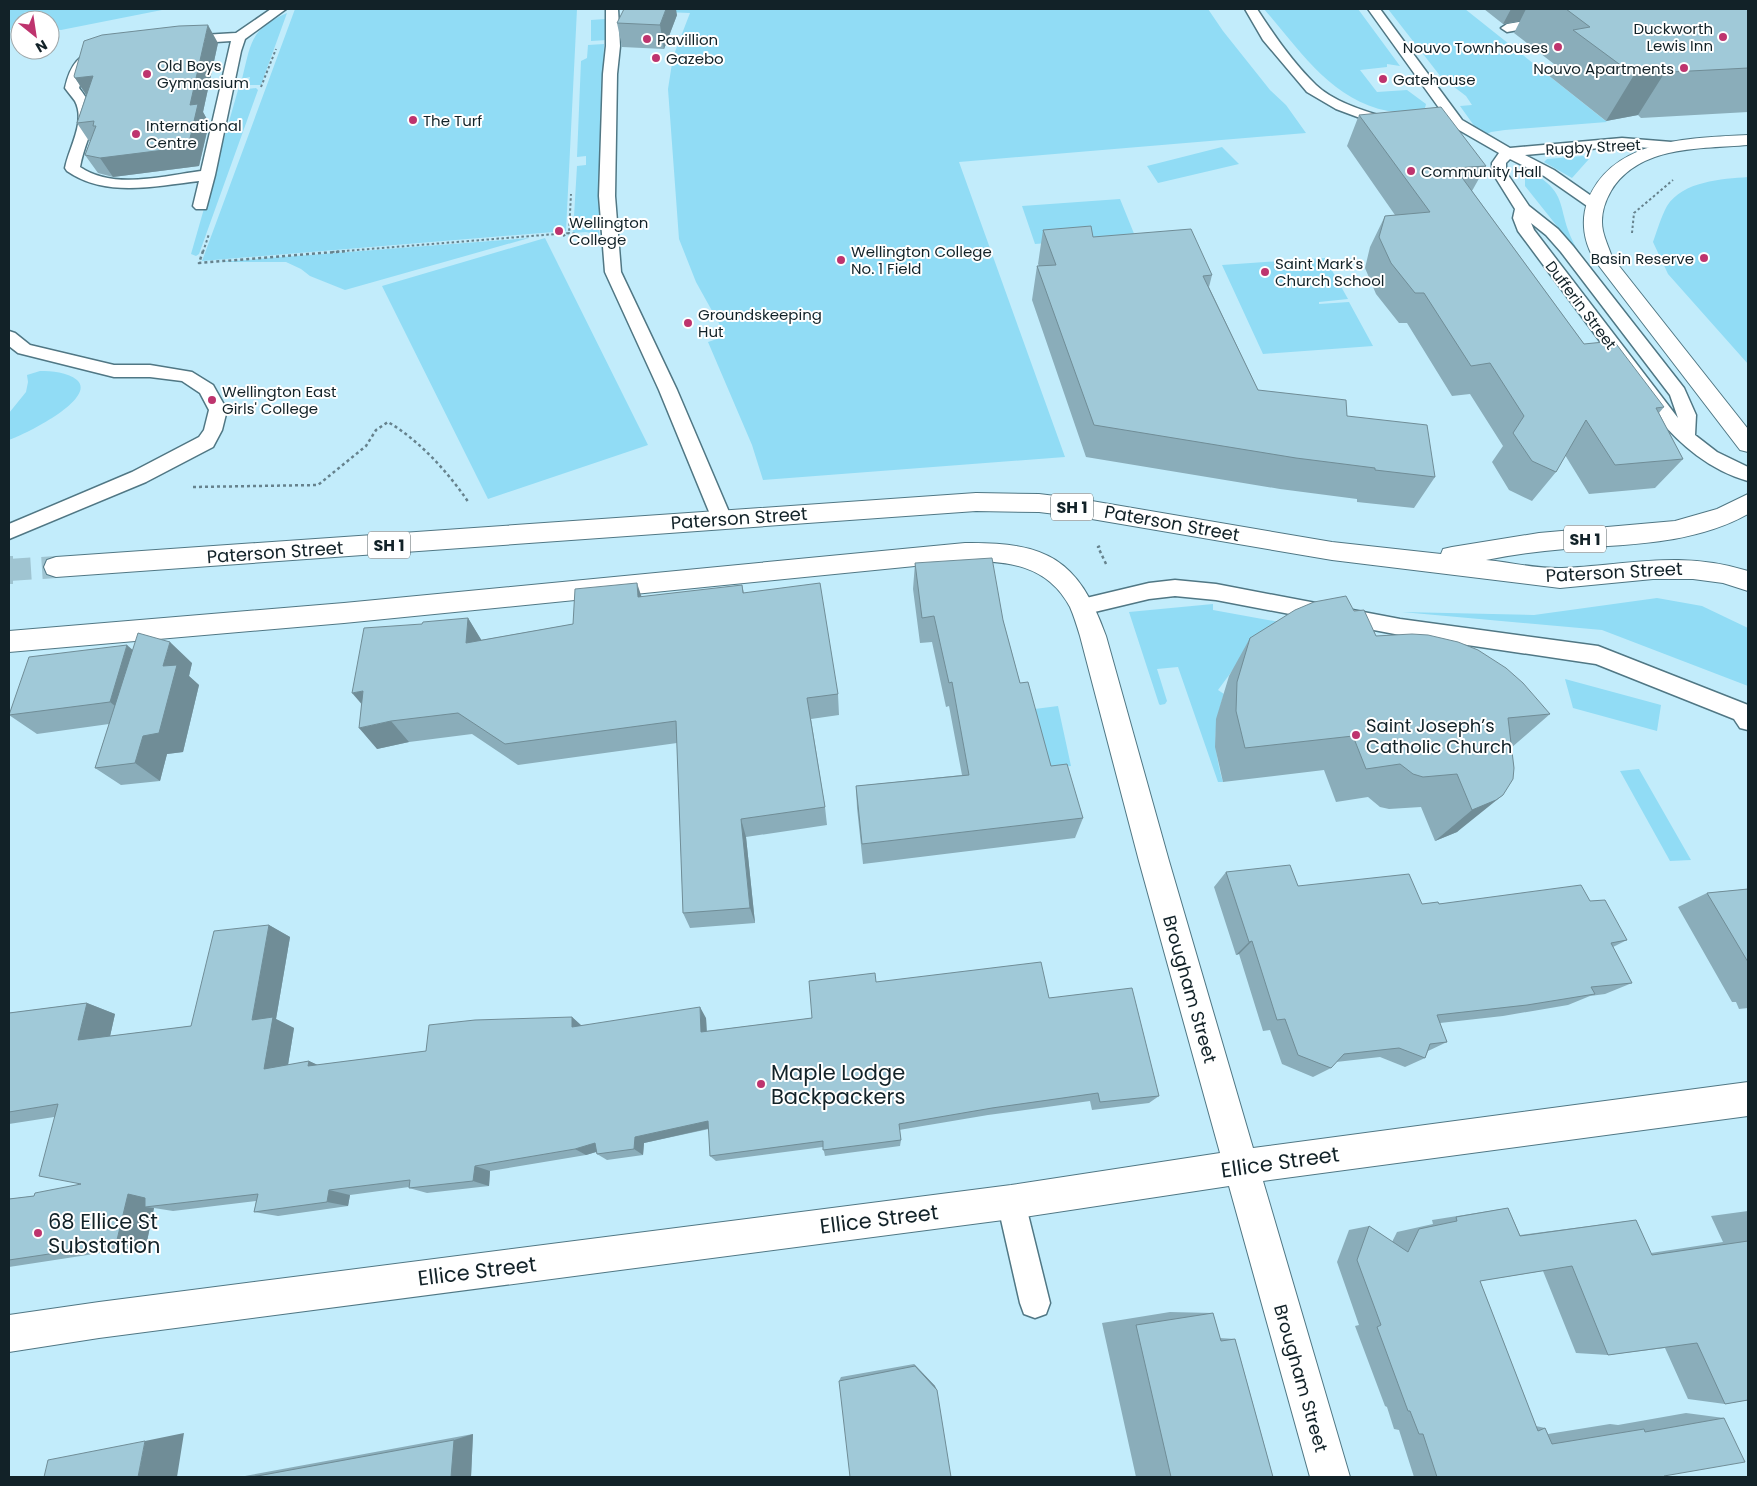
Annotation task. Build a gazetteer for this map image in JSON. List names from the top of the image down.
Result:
{
  "streets": {
    "main road": [
      "Rugby Street",
      "SH 1",
      "Paterson Street",
      "Brougham Street",
      "Ellice Street"
    ],
    "lane": ["Dufferin Street"]
  },
  "crossings": [
    ["Rugby Street", "Dufferin Street"],
    ["Brougham Street", "Ellice Street"]
  ],
  "places": [
    "Duckworth Lewis Inn",
    "Pavillion",
    "Nouvo Townhouses",
    "Gazebo",
    "Nouvo Apartments",
    "Old Boys Gymnasium",
    "Gatehouse",
    "The Turf",
    "International Centre",
    "Community Hall",
    "Wellington College",
    "Basin Reserve",
    "Wellington College No. 1 Field",
    "Saint Mark's Church School",
    "Groundskeeping Hut",
    "Wellington East Girls' College",
    "Saint Joseph’s Catholic Church",
    "Maple Lodge Backpackers",
    "68 Ellice St Substation"
  ],
  "north": "bottom right"
}
